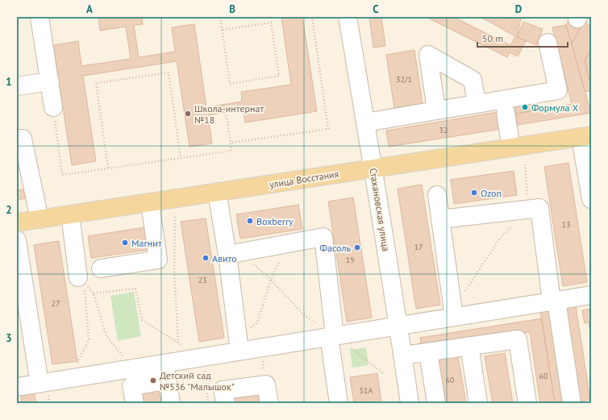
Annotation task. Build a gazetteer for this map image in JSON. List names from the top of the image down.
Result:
{
  "streets": {
    "main road": ["улица Восстания"],
    "street": ["Стахановская улица"]
  },
  "crossings": [
    ["улица Восстания", "Стахановская улица"]
  ],
  "places": [
    "Формула X",
    "Школа-интернат №18",
    "Ozon",
    "Boxberry",
    "Магнит",
    "Фасоль",
    "Авито",
    "Детский сад №536 \"Малышок\""
  ],
  "house_numbers": [
    "32/1",
    "32",
    "13",
    "17",
    "19",
    "23",
    "27",
    "60",
    "60",
    "51А"
  ],
  "scale_bar": "50 m",
  "grid": {
    "columns": [
      "A",
      "B",
      "C",
      "D"
    ],
    "rows": ["1", "2", "3"]
  }
}
